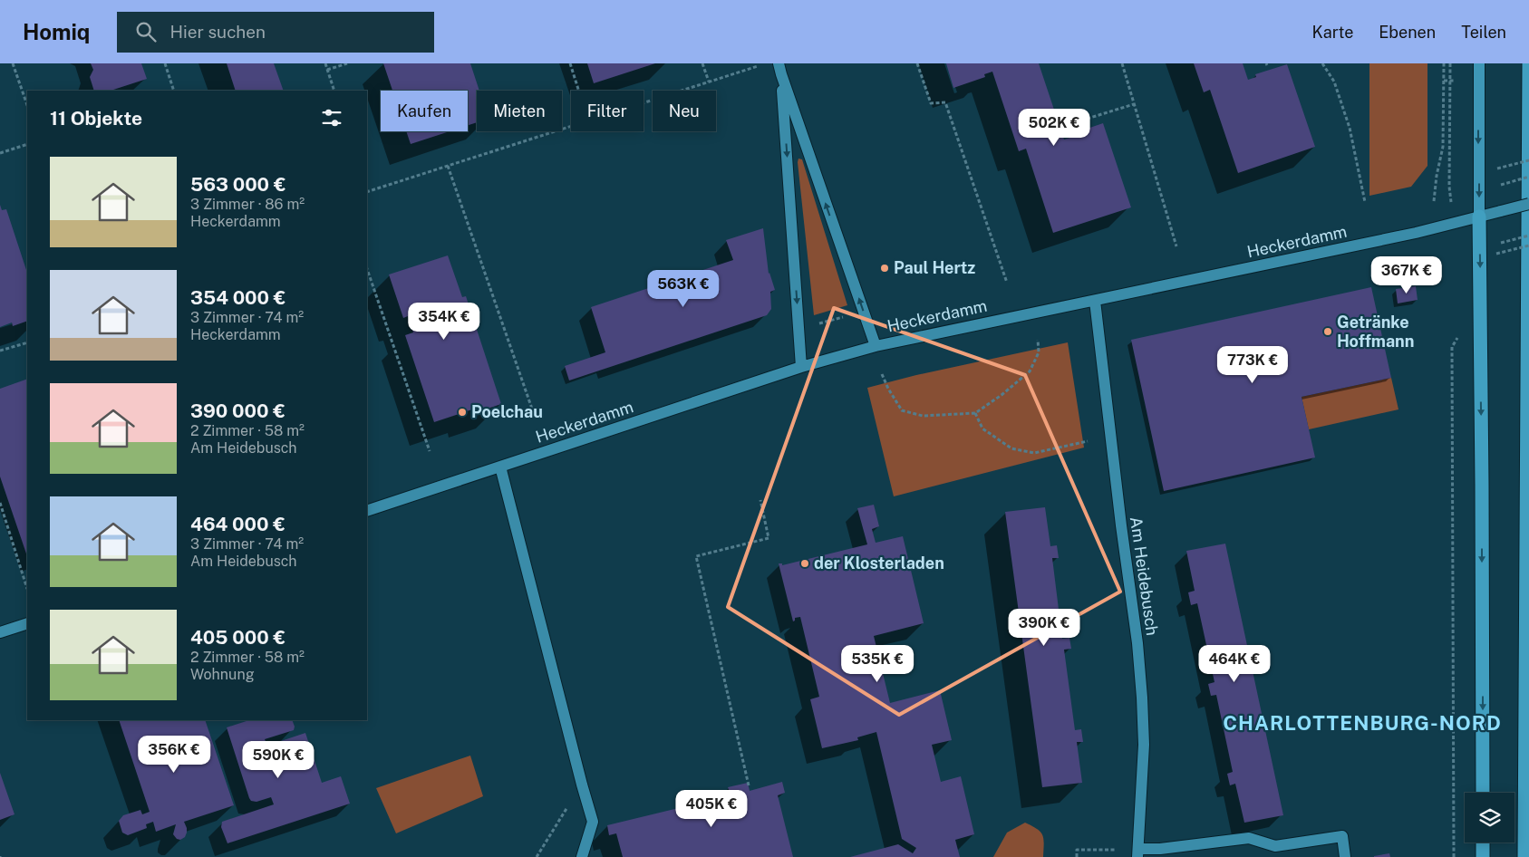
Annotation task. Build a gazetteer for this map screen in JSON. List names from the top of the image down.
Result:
{
  "streets": {
    "street": ["Heckerdamm", "Am Heidebusch"]
  },
  "crossings": [
    ["Heckerdamm", "Am Heidebusch"]
  ],
  "districts": ["CHARLOTTENBURG-NORD"],
  "places": [
    "Paul Hertz",
    "Getränke Hoffmann",
    "Poelchau",
    "der Klosterladen"
  ],
  "page": {
    "header": "Homiq",
    "search": "Hier suchen",
    "nav": ["Karte", "Ebenen", "Teilen"],
    "chip": [
      "Kaufen",
      "Mieten",
      "Filter",
      "Neu"
    ],
    "heading": "11 Objekte",
    "price": [
      "502K €",
      "367K €",
      "563K €",
      "354K €",
      "773K €",
      "390K €",
      "535K €",
      "464K €",
      "356K €",
      "590K €",
      "405K €"
    ],
    "list": [
      {
        "name": "563 000 €",
        "note": "3 Zimmer · 86 m² · Heckerdamm"
      },
      {
        "name": "354 000 €",
        "note": "3 Zimmer · 74 m² · Heckerdamm"
      },
      {
        "name": "390 000 €",
        "note": "2 Zimmer · 58 m² · Am Heidebusch"
      },
      {
        "name": "464 000 €",
        "note": "3 Zimmer · 74 m² · Am Heidebusch"
      },
      {
        "name": "405 000 €",
        "note": "2 Zimmer · 58 m² · Wohnung"
      }
    ]
  }
}
